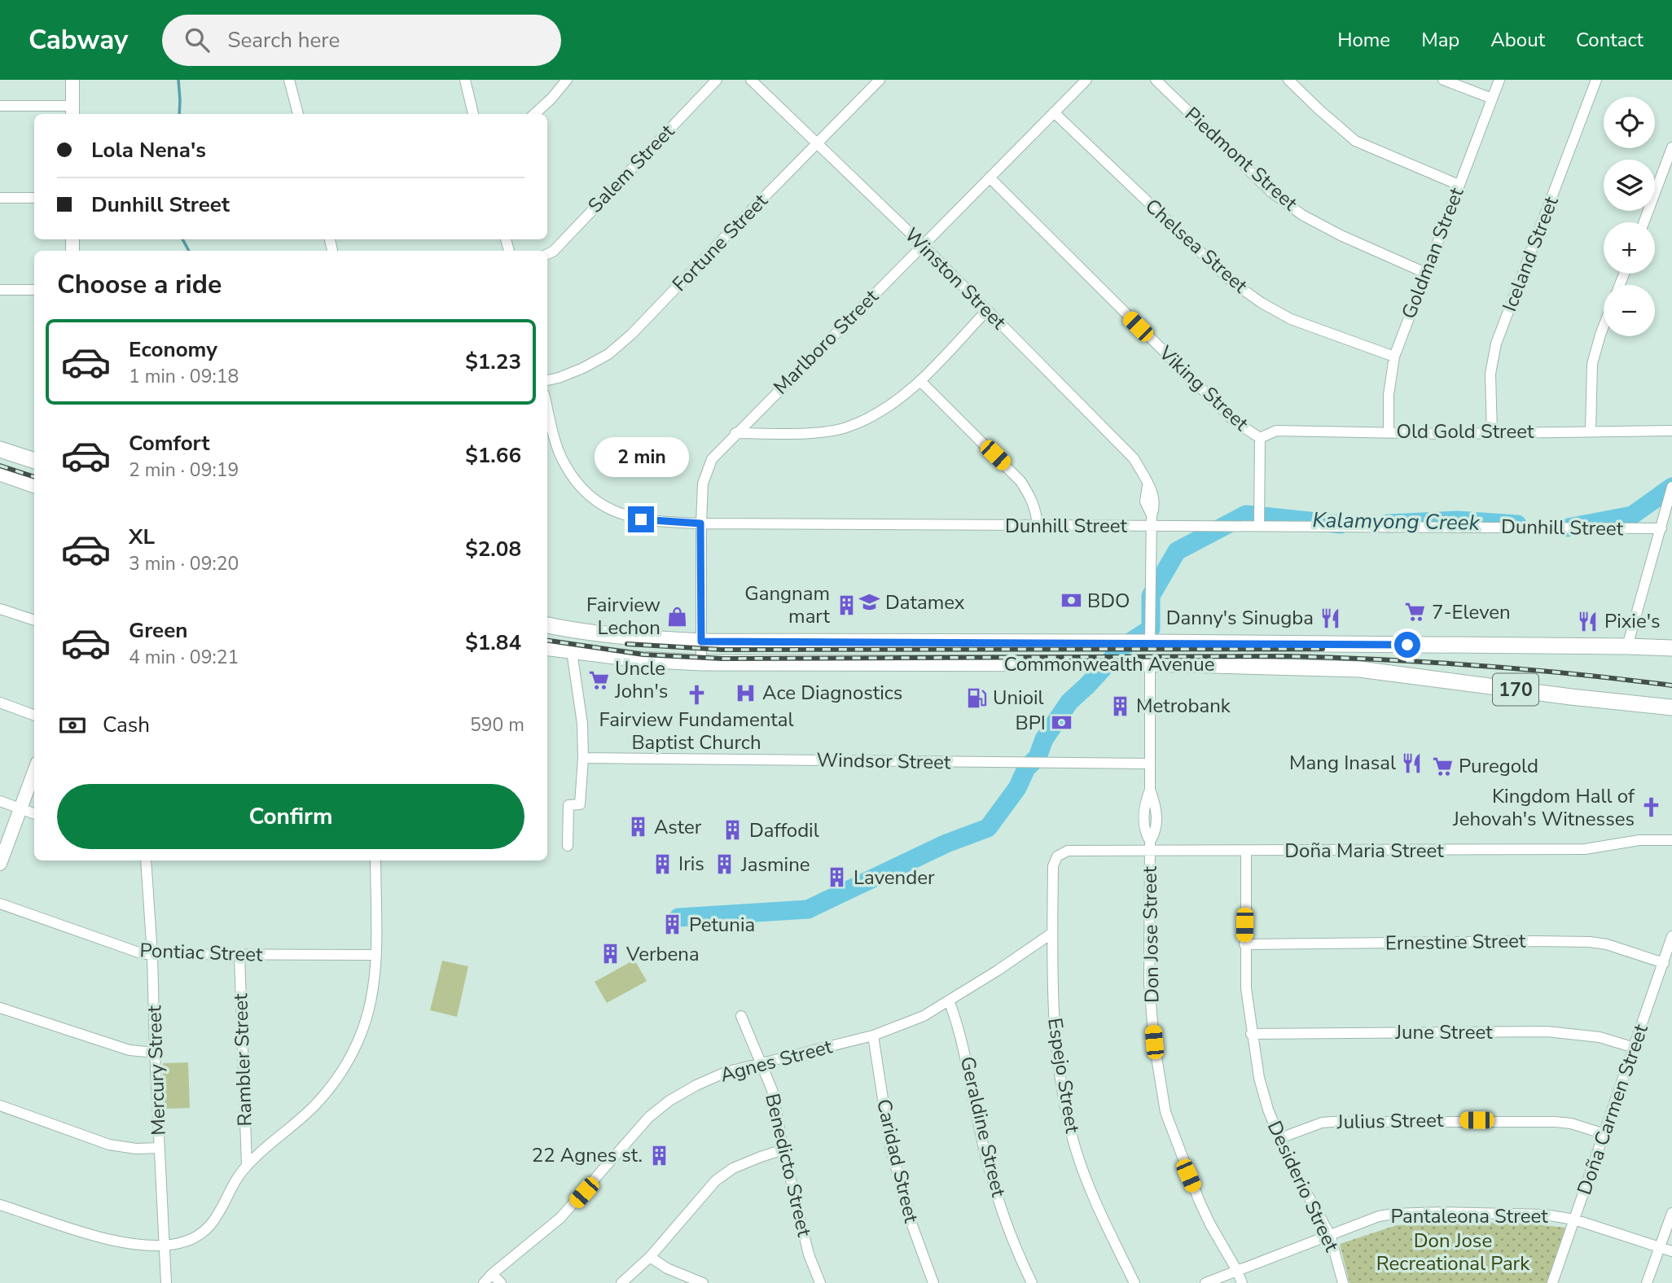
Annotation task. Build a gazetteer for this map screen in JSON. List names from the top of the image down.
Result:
{
  "streets": {
    "main road": ["Commonwealth Avenue", "170"],
    "street": [
      "Piedmont Street",
      "Salem Street",
      "Fortune Street",
      "Chelsea Street",
      "Goldman Street",
      "Iceland Street",
      "Winston Street",
      "Marlboro Street",
      "Viking Street",
      "Old Gold Street",
      "Dunhill Street",
      "Windsor Street",
      "Doña Maria Street",
      "Don Jose Street",
      "Ernestine Street",
      "Pontiac Street",
      "June Street",
      "Rambler Street",
      "Agnes Street",
      "Mercury Street",
      "Espejo Street",
      "Doña Carmen Street",
      "Julius Street",
      "Geraldine Street",
      "Caridad Street",
      "Benedicto Street",
      "Desiderio Street",
      "Pantaleona Street"
    ]
  },
  "crossings": [
    ["Piedmont Street", "Goldman Street"],
    ["Fortune Street", "Winston Street"],
    ["Chelsea Street", "Goldman Street"],
    ["Chelsea Street", "Marlboro Street"],
    ["Goldman Street", "Old Gold Street"],
    ["Iceland Street", "Old Gold Street"],
    ["Winston Street", "Marlboro Street"],
    ["Winston Street", "Dunhill Street"],
    ["Winston Street", "Commonwealth Avenue"],
    ["Marlboro Street", "Viking Street"],
    ["Marlboro Street", "Dunhill Street"],
    ["Marlboro Street", "Commonwealth Avenue"],
    ["Viking Street", "Old Gold Street"],
    ["Viking Street", "Dunhill Street"],
    ["Commonwealth Avenue", "Don Jose Street"],
    ["Windsor Street", "Don Jose Street"],
    ["Doña Maria Street", "Don Jose Street"],
    ["Doña Maria Street", "Espejo Street"],
    ["Doña Maria Street", "Desiderio Street"],
    ["Don Jose Street", "Pantaleona Street"],
    ["Ernestine Street", "Doña Carmen Street"],
    ["Ernestine Street", "Desiderio Street"],
    ["Pontiac Street", "Rambler Street"],
    ["Pontiac Street", "Mercury Street"],
    ["June Street", "Doña Carmen Street"],
    ["June Street", "Desiderio Street"],
    ["Agnes Street", "Espejo Street"],
    ["Agnes Street", "Geraldine Street"],
    ["Agnes Street", "Caridad Street"],
    ["Agnes Street", "Benedicto Street"],
    ["Doña Carmen Street", "Julius Street"],
    ["Doña Carmen Street", "Pantaleona Street"],
    ["Julius Street", "Desiderio Street"],
    ["Desiderio Street", "Pantaleona Street"]
  ],
  "water": ["Kalamyong Creek"],
  "parks": ["Don Jose Recreational Park"],
  "places": {
    "bank": ["BDO", "BPI"],
    "school or university": ["Datamex"],
    "building": [
      "Gangnam mart",
      "Metrobank",
      "Aster",
      "Daffodil",
      "Iris",
      "Jasmine",
      "Lavender",
      "Petunia",
      "Verbena",
      "22 Agnes st."
    ],
    "supermarket": ["7-Eleven", "Uncle John's", "Puregold"],
    "shop": ["Fairview Lechon"],
    "restaurant": ["Danny's Sinugba", "Pixie's", "Mang Inasal"],
    "hospital": ["Ace Diagnostics"],
    "church": ["Fairview Fundamental Baptist Church", "Kingdom Hall of Jehovah's Witnesses"],
    "fuel station": ["Unioil"]
  },
  "page": {
    "header": "Cabway",
    "search": "Search here",
    "nav": [
      "Home",
      "Map",
      "About",
      "Contact"
    ],
    "map_buttons": ["+", "−"],
    "banner": ["Lola Nena's", "Dunhill Street"],
    "heading": "Choose a ride",
    "list": [
      {
        "name": "Economy",
        "note": "1 min · 09:18",
        "value": "$1.23"
      },
      {
        "name": "Comfort",
        "note": "2 min · 09:19",
        "value": "$1.66"
      },
      {
        "name": "XL",
        "note": "3 min · 09:20",
        "value": "$2.08"
      },
      {
        "name": "Green",
        "note": "4 min · 09:21",
        "value": "$1.84"
      }
    ],
    "bubble": "2 min",
    "pay": ["Cash", "590 m"],
    "buttons": "Confirm"
  }
}
